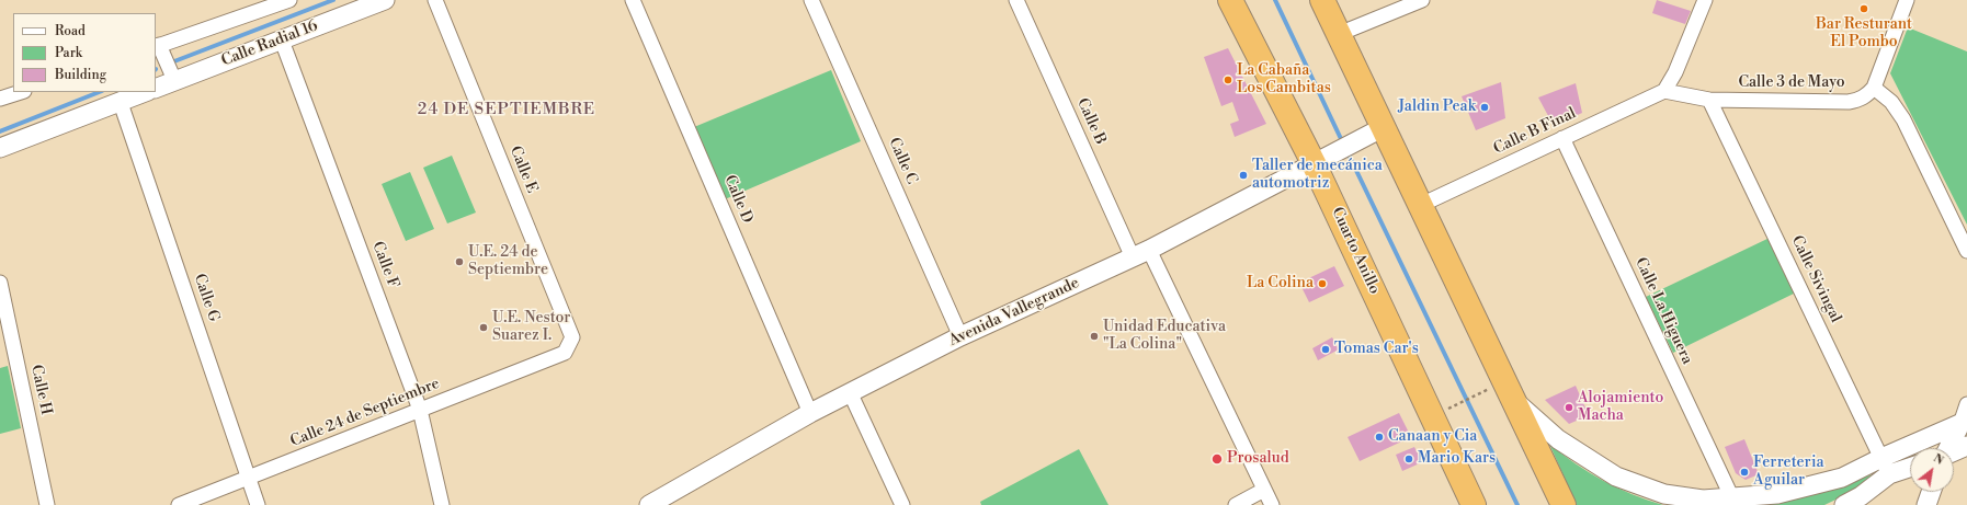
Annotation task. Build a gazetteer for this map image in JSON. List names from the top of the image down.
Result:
{
  "streets": {
    "highway": ["Cuarto Anillo"],
    "street": [
      "Calle Radial 16",
      "Calle 3 de Mayo",
      "Calle B",
      "Calle B Final",
      "Calle C",
      "Calle E",
      "Calle D",
      "Calle F",
      "Calle Sivingal",
      "Calle G",
      "Calle La Higuera",
      "Avenida Vallegrande",
      "Calle H",
      "Calle 24 de Septiembre"
    ]
  },
  "crossings": [
    ["Calle Radial 16", "Calle F"],
    ["Calle 3 de Mayo", "Calle B Final"],
    ["Calle 3 de Mayo", "Calle Sivingal"],
    ["Calle B", "Avenida Vallegrande"],
    ["Calle B Final", "Calle La Higuera"],
    ["Calle C", "Avenida Vallegrande"],
    ["Calle E", "Calle 24 de Septiembre"],
    ["Calle D", "Avenida Vallegrande"],
    ["Cuarto Anillo", "Avenida Vallegrande"],
    ["Calle F", "Calle 24 de Septiembre"],
    ["Calle G", "Calle 24 de Septiembre"]
  ],
  "districts": ["24 DE SEPTIEMBRE"],
  "places": [
    "Bar Resturant El Pombo",
    "La Cabaña Los Cambitas",
    "Jaldin Peak",
    "Taller de mecánica automotriz",
    "U.E. 24 de Septiembre",
    "La Colina",
    "U.E. Nestor Suarez I.",
    "Unidad Educativa \"La Colina\"",
    "Tomas Car's",
    "Alojamiento Macha",
    "Canaan y Cia",
    "Prosalud",
    "Mario Kars",
    "Ferreteria Aguilar"
  ],
  "legend": ["Road", "Park", "Building"],
  "north": "top right"
}
